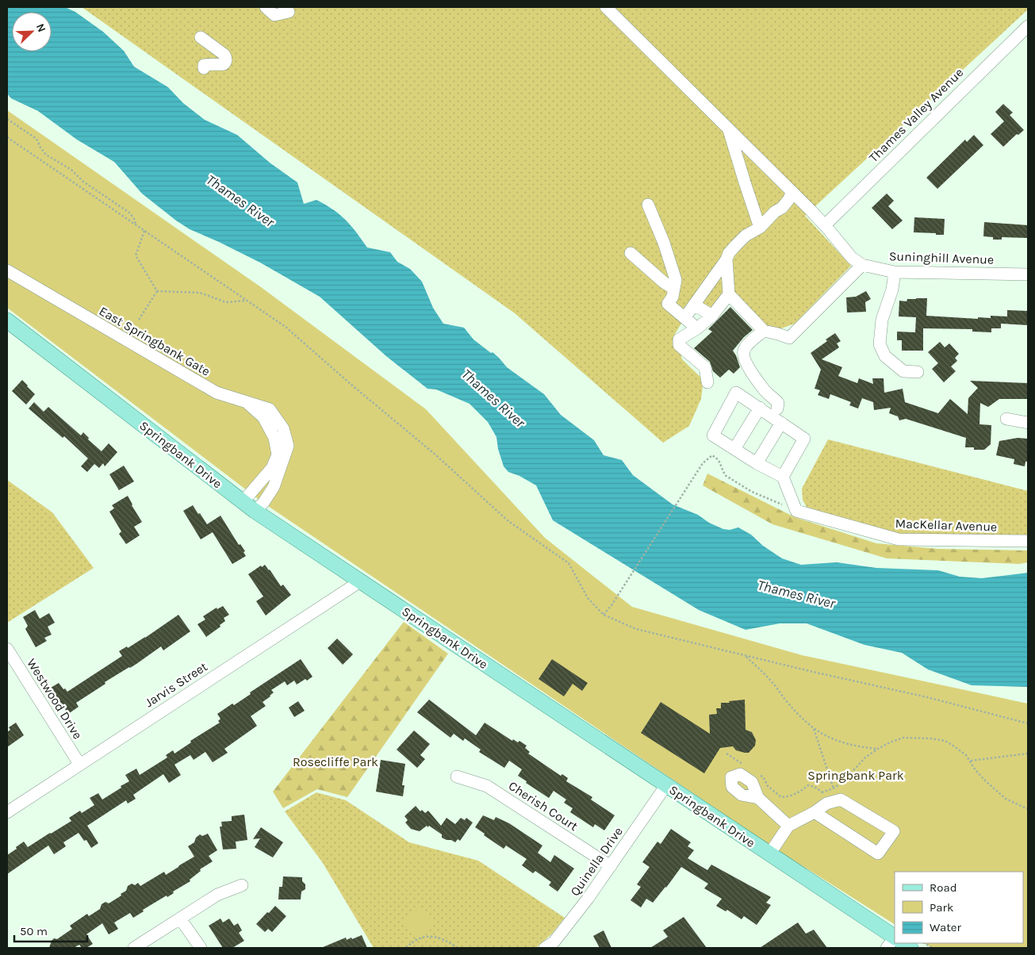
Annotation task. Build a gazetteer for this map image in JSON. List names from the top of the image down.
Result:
{
  "streets": {
    "main road": ["Springbank Drive"],
    "street": [
      "Thames Valley Avenue",
      "Suninghill Avenue",
      "East Springbank Gate",
      "MacKellar Avenue",
      "Jarvis Street",
      "Westwood Drive",
      "Cherish Court",
      "Quinella Drive"
    ]
  },
  "crossings": [
    ["Thames Valley Avenue", "Suninghill Avenue"],
    ["East Springbank Gate", "Springbank Drive"],
    ["Springbank Drive", "Jarvis Street"],
    ["Springbank Drive", "Quinella Drive"],
    ["Jarvis Street", "Westwood Drive"],
    ["Cherish Court", "Quinella Drive"]
  ],
  "water": ["Thames River"],
  "parks": ["Rosecliffe Park", "Springbank Park"],
  "legend": ["Road", "Park", "Water"],
  "scale_bar": "50 m",
  "north": "top right"
}
